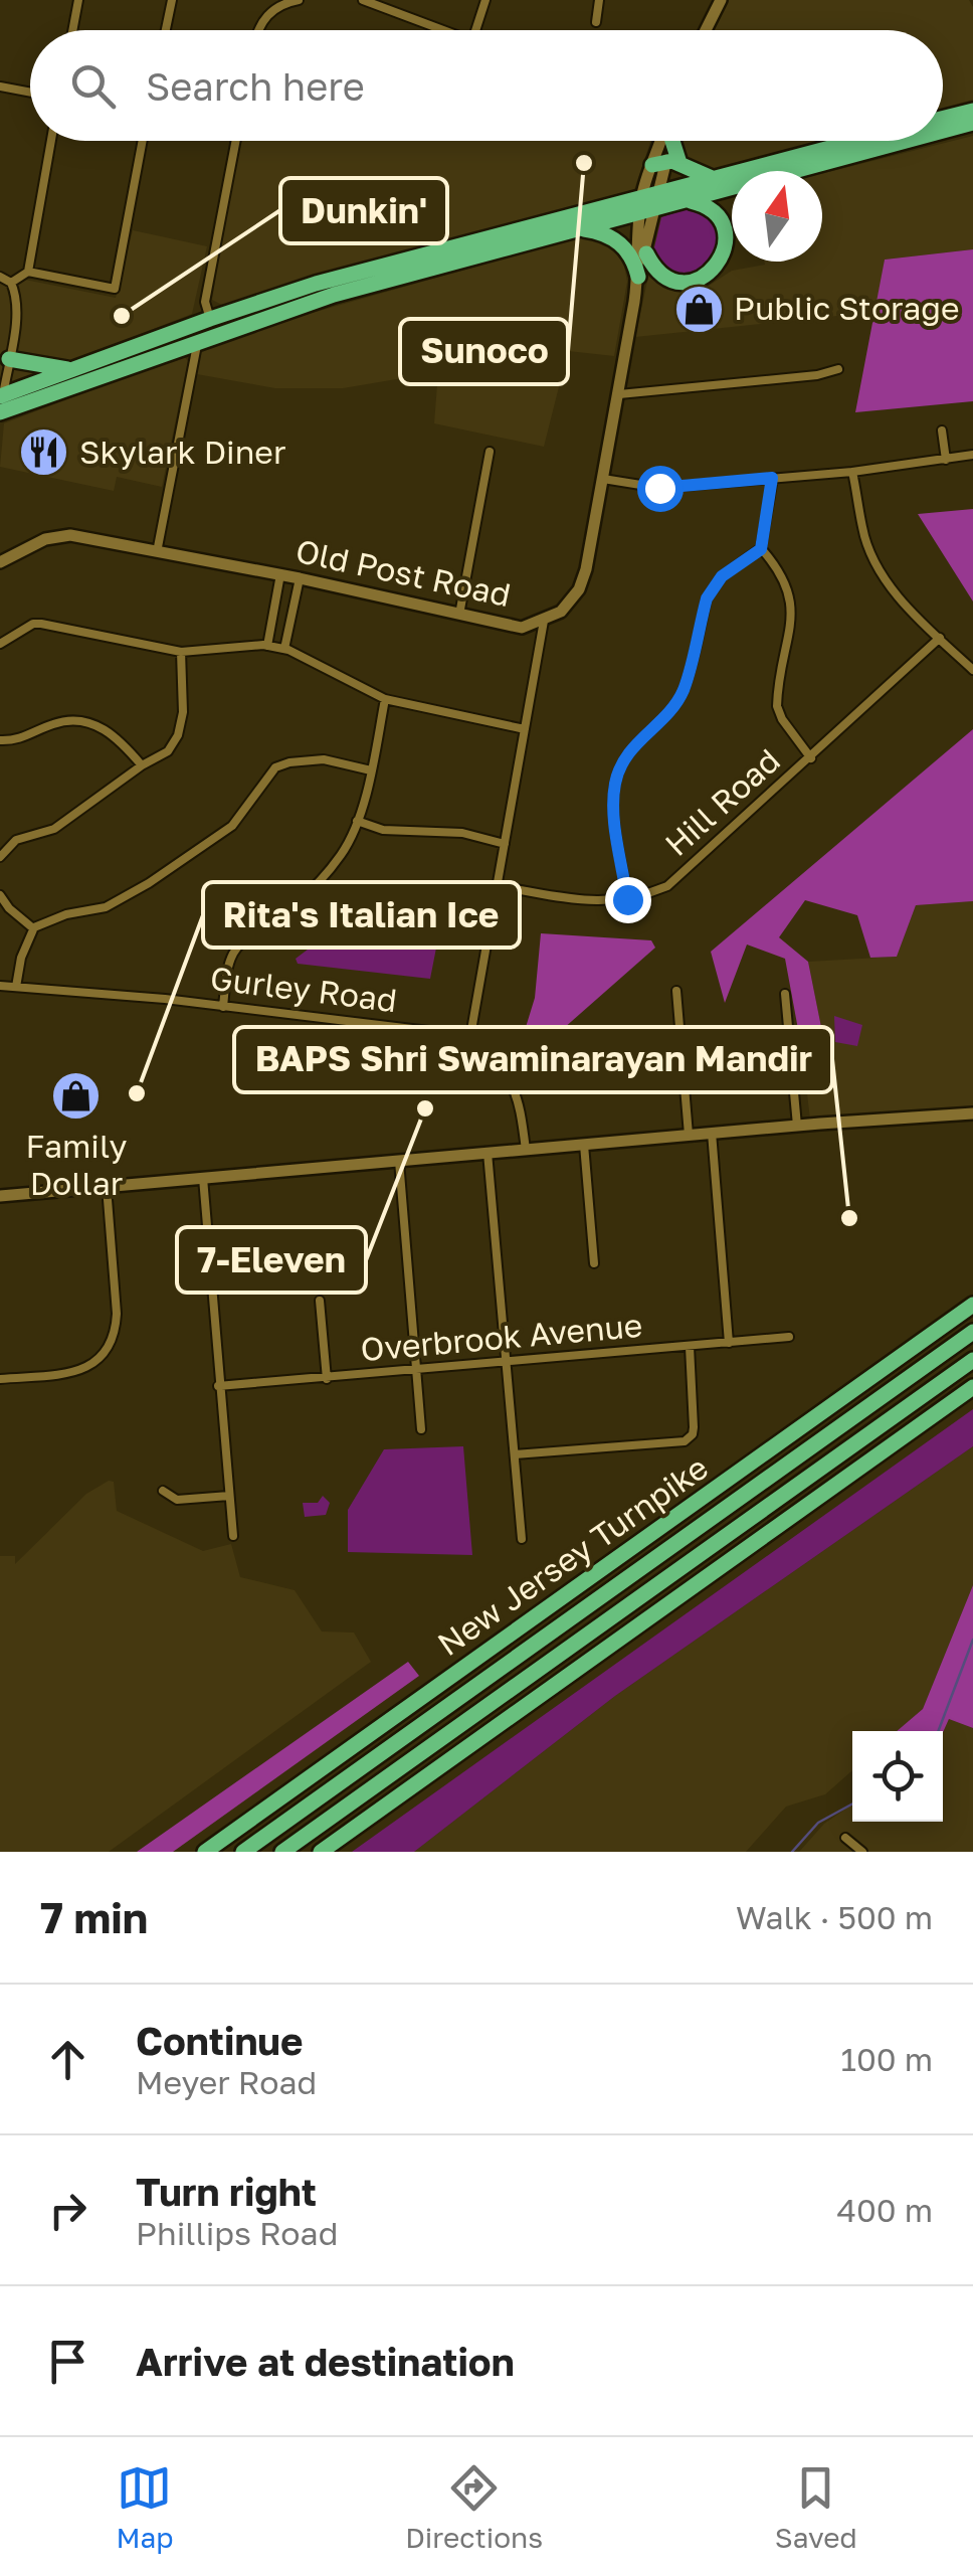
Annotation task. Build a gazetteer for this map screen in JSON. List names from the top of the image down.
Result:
{
  "streets": {
    "highway": ["New Jersey Turnpike"],
    "street": [
      "Old Post Road",
      "Hill Road",
      "Gurley Road",
      "Overbrook Avenue"
    ]
  },
  "places": {
    "other": [
      "Sunoco",
      "Dunkin'",
      "Rita's Italian Ice",
      "7-Eleven",
      "BAPS Shri Swaminarayan Mandir"
    ],
    "shop": ["Public Storage", "Family Dollar"],
    "restaurant": ["Skylark Diner"]
  },
  "north": "top",
  "page": {
    "search": "Search here",
    "heading": ["7 min", "Walk · 500 m"],
    "list": [
      ["Continue", "Meyer Road", "100 m"],
      ["Turn right", "Phillips Road", "400 m"],
      "Arrive at destination"
    ],
    "nav": ["Map", "Directions", "Saved"]
  }
}
